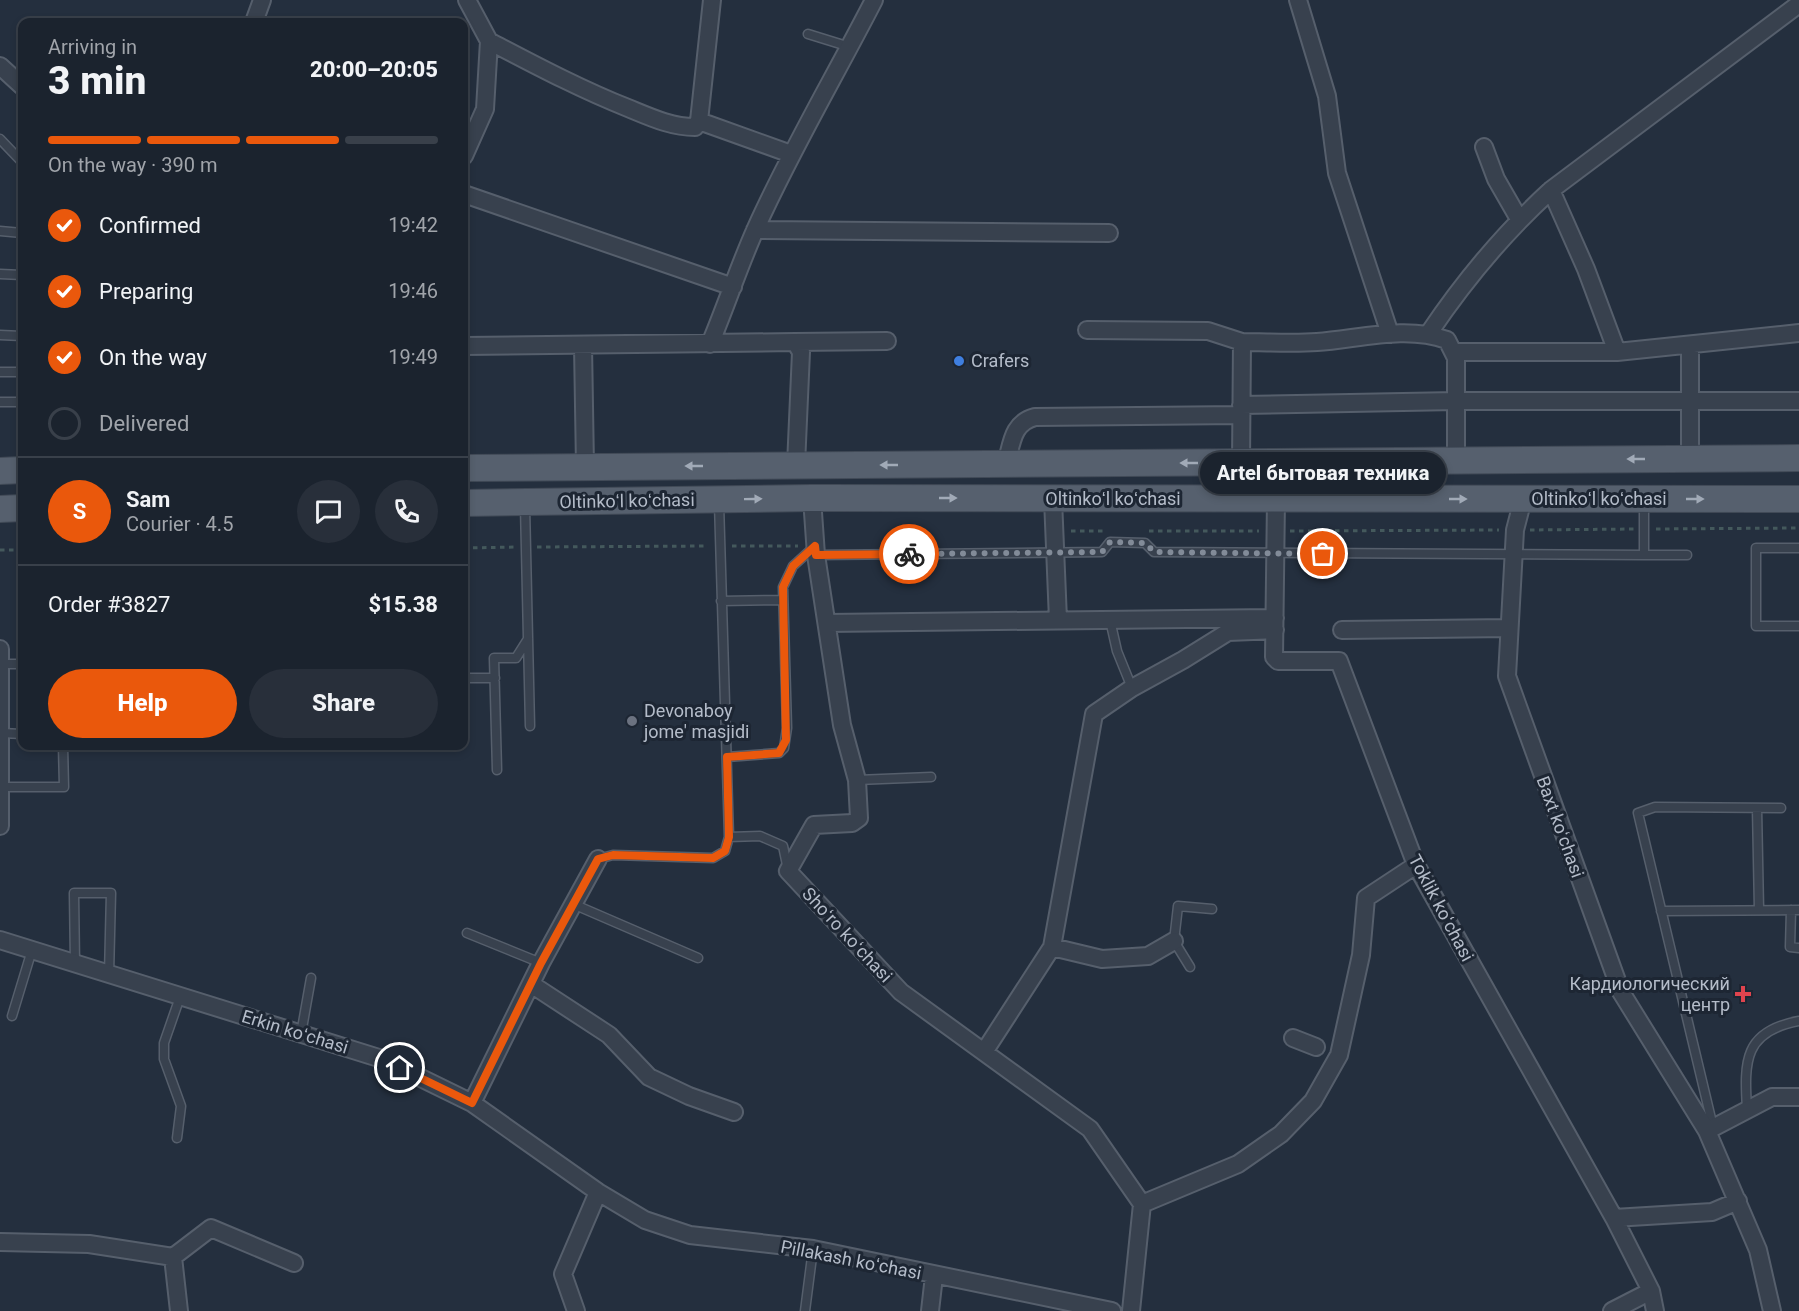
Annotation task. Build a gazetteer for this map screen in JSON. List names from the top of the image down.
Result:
{
  "streets": {
    "main road": ["Oltinkoʻl koʻchasi"],
    "street": [
      "Baxt koʻchasi",
      "Toklik koʻchasi",
      "Shoʻro koʻchasi",
      "Erkin koʻchasi",
      "Pillakash koʻchasi"
    ]
  },
  "crossings": [
    ["Oltinkoʻl koʻchasi", "Baxt koʻchasi"],
    ["Oltinkoʻl koʻchasi", "Toklik koʻchasi"],
    ["Oltinkoʻl koʻchasi", "Shoʻro koʻchasi"],
    ["Erkin koʻchasi", "Pillakash koʻchasi"]
  ],
  "places": {
    "other": ["Crafers", "Artel бытовая техника", "Devonaboy jome' masjidi"],
    "health": ["Кардиологический центр"]
  },
  "page": {
    "heading": ["3 min", "Arriving in", "20:00–20:05"],
    "panel": [
      "Sam",
      "Courier · 4.5",
      "Order #3827",
      "$15.38"
    ],
    "bar": "On the way · 390 m",
    "list": [
      ["Confirmed", "19:42"],
      ["Preparing", "19:46"],
      ["On the way", "19:49"],
      "Delivered"
    ],
    "bubble": "Artel бытовая техника",
    "round": "S",
    "buttons": ["Help", "Share"]
  }
}
